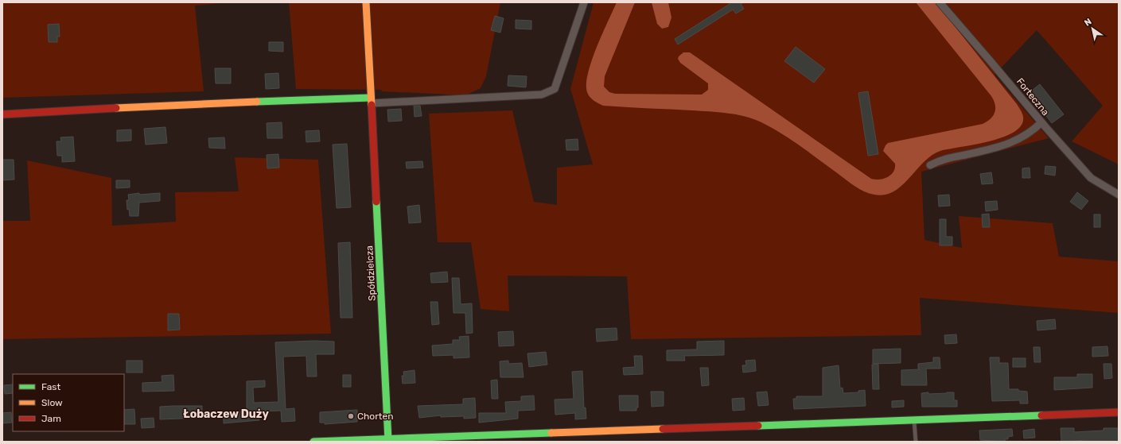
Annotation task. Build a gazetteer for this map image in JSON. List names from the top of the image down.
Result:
{
  "streets": {
    "main road": ["Spółdzielcza"],
    "street": ["Forteczna"]
  },
  "districts": ["Łobaczew Duży"],
  "places": ["Chorten"],
  "legend": ["Fast", "Slow", "Jam"],
  "north": "top left"
}
